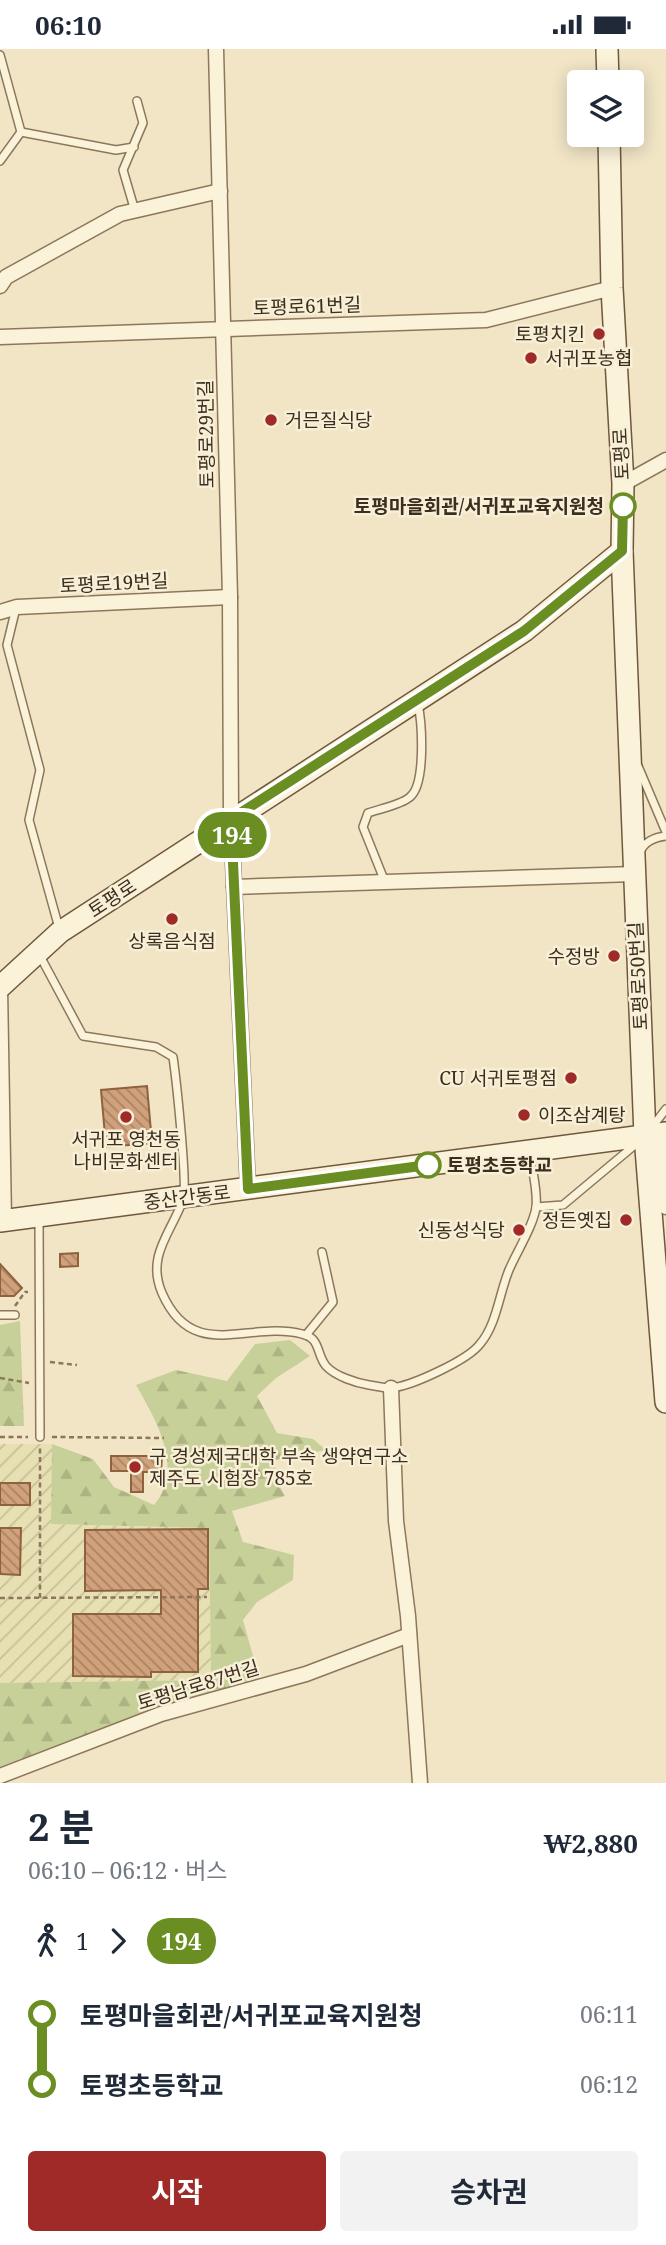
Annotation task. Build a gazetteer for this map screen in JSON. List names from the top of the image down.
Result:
{
  "streets": {
    "street": [
      "토평로61번길",
      "토평로29번길",
      "토평로",
      "토평로19번길",
      "토평로50번길",
      "중산간동로",
      "토평남로87번길"
    ]
  },
  "crossings": [
    ["토평로61번길", "토평로29번길"],
    ["토평로61번길", "토평로"],
    ["토평로29번길", "토평로"],
    ["토평로29번길", "토평로19번길"],
    ["토평로", "토평로50번길"],
    ["토평로50번길", "중산간동로"]
  ],
  "places": [
    "토평치킨",
    "서귀포농협",
    "거믄질식당",
    "토평마을회관/서귀포교육지원청",
    "상록음식점",
    "수정방",
    "CU 서귀토평점",
    "이조삼계탕",
    "서귀포 영천동 나비문화센터",
    "토평초등학교",
    "정든옛집",
    "신동성식당",
    "구 경성제국대학 부속 생약연구소 제주도 시험장 785호"
  ],
  "lines": ["bus line 194"],
  "page": {
    "status": "06:10",
    "on_map": "194",
    "heading": ["2 분", "06:10 – 06:12 · 버스", "₩2,880"],
    "legs": ["1", "194"],
    "list": [
      {
        "name": "토평마을회관/서귀포교육지원청",
        "value": "06:11"
      },
      {
        "name": "토평초등학교",
        "value": "06:12"
      }
    ],
    "buttons": ["시작", "승차권"]
  }
}
